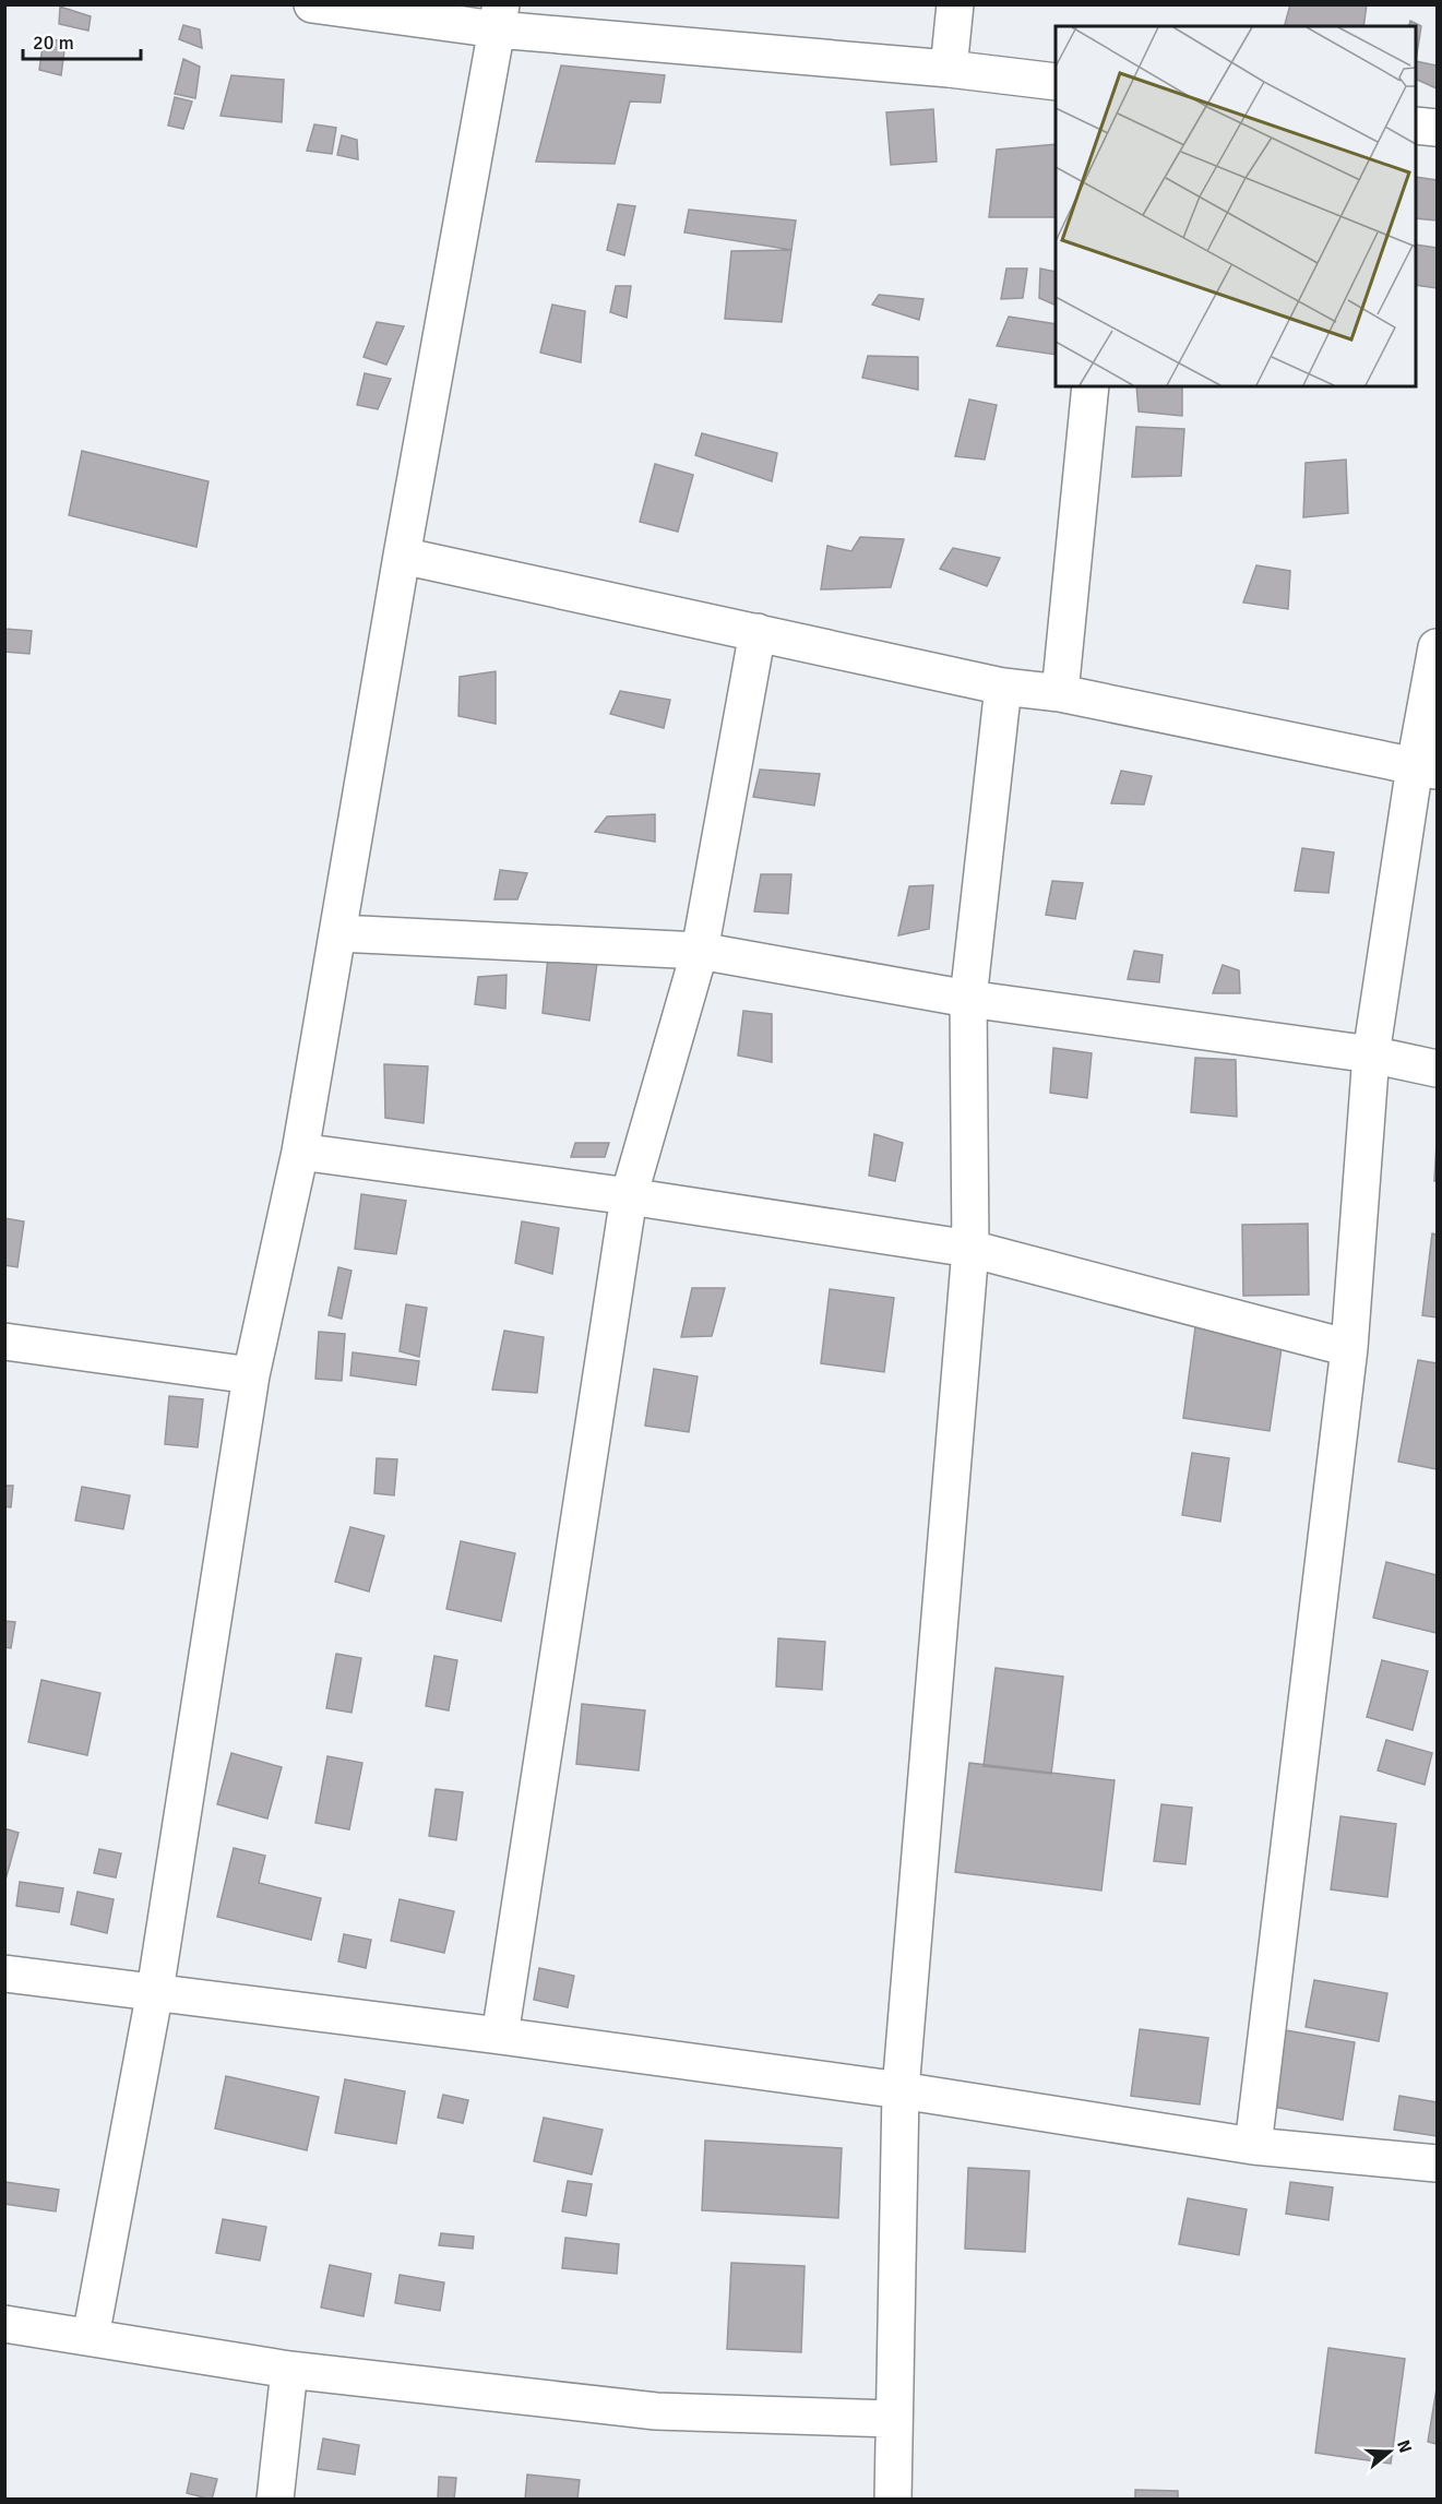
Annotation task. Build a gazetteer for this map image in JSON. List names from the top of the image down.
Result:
{
  "scale_bar": "20 m",
  "north": "right"
}
